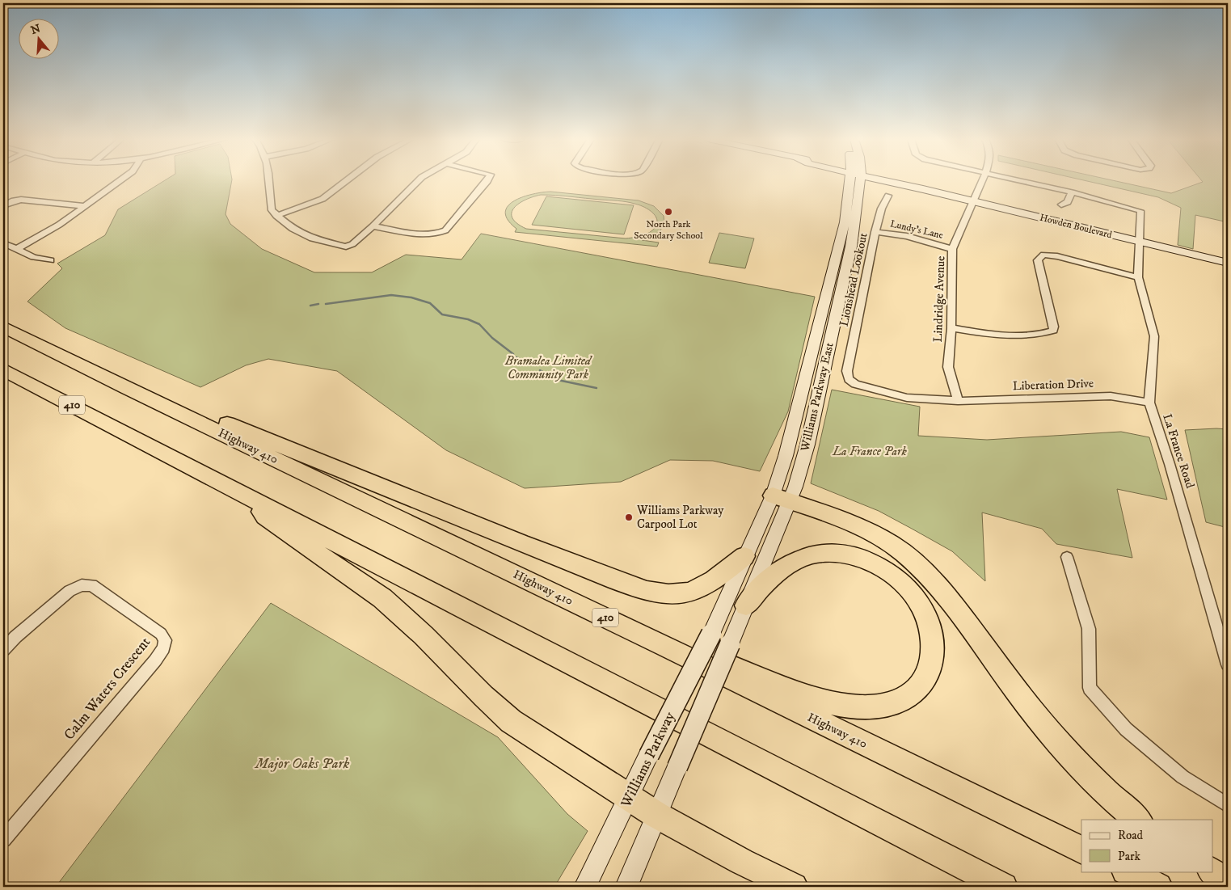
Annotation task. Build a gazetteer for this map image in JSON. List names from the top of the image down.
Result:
{
  "streets": {
    "highway": ["410", "Highway 410"],
    "main road": ["Howden Boulevard", "Williams Parkway East", "Williams Parkway"],
    "street": [
      "Lundy's Lane",
      "Lionshead Lookout",
      "Lindridge Avenue",
      "Liberation Drive",
      "La France Road",
      "Calm Waters Crescent"
    ]
  },
  "crossings": [
    ["Howden Boulevard", "Lindridge Avenue"],
    ["Howden Boulevard", "La France Road"],
    ["Lundy's Lane", "Lionshead Lookout"],
    ["Lundy's Lane", "Lindridge Avenue"],
    ["Lionshead Lookout", "Lindridge Avenue"],
    ["Lionshead Lookout", "Liberation Drive"],
    ["Lindridge Avenue", "Liberation Drive"],
    ["Liberation Drive", "La France Road"],
    ["Williams Parkway East", "Williams Parkway"]
  ],
  "parks": ["Bramalea Limited Community Park", "La France Park", "Major Oaks Park"],
  "places": ["North Park Secondary School", "Williams Parkway Carpool Lot"],
  "legend": ["Road", "Park"],
  "north": "top"
}
